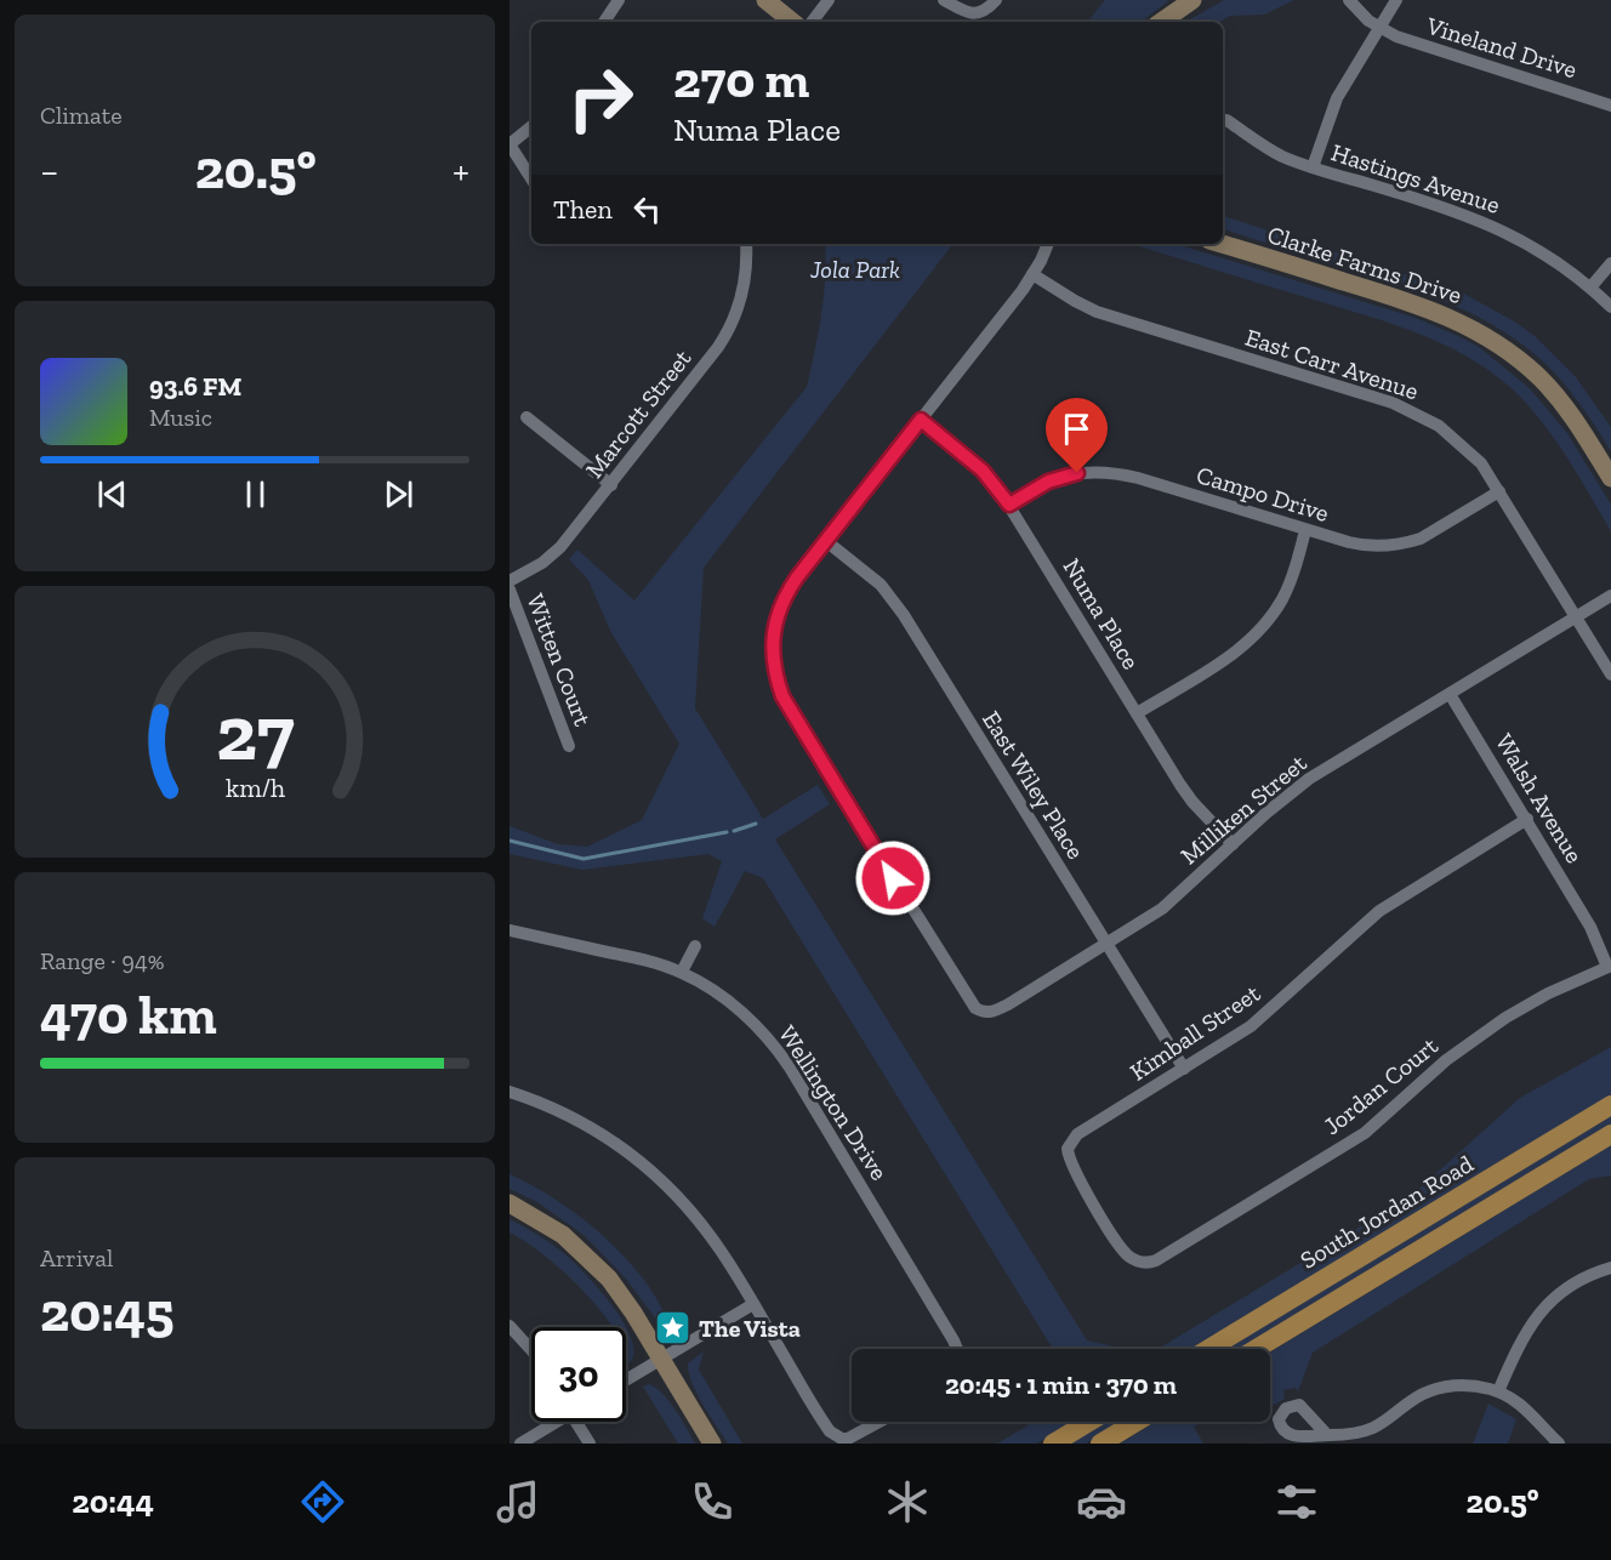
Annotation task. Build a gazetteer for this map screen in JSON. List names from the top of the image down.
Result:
{
  "streets": {
    "main road": ["South Jordan Road"],
    "street": [
      "Vineland Drive",
      "Hastings Avenue",
      "Clarke Farms Drive",
      "East Carr Avenue",
      "Marcott Street",
      "Campo Drive",
      "Numa Place",
      "Witten Court",
      "East Wiley Place",
      "Walsh Avenue",
      "Milliken Street",
      "Kimball Street",
      "Jordan Court",
      "Wellington Drive"
    ]
  },
  "crossings": [
    ["East Carr Avenue", "Campo Drive"],
    ["East Carr Avenue", "Milliken Street"],
    ["Campo Drive", "Numa Place"],
    ["Numa Place", "Milliken Street"],
    ["East Wiley Place", "Milliken Street"],
    ["East Wiley Place", "Kimball Street"],
    ["Walsh Avenue", "Milliken Street"],
    ["Walsh Avenue", "Kimball Street"],
    ["Walsh Avenue", "Jordan Court"],
    ["Kimball Street", "Jordan Court"]
  ],
  "parks": ["Jola Park"],
  "places": {
    "place": ["The Vista"]
  },
  "page": {
    "tile": [
      "Climate",
      ["Range · 94%", "470 km"],
      ["Arrival", "20:45"]
    ],
    "turn": ["270 m", "Numa Place"],
    "heat": ["−", "20.5°", "+"],
    "then": "Then",
    "song": ["93.6 FM", "Music"],
    "limit": "30",
    "trip": "20:45 · 1 min · 370 m",
    "tabs": ["20:44", "20.5°"],
    "gauge": ["27", "km/h"]
  }
}
